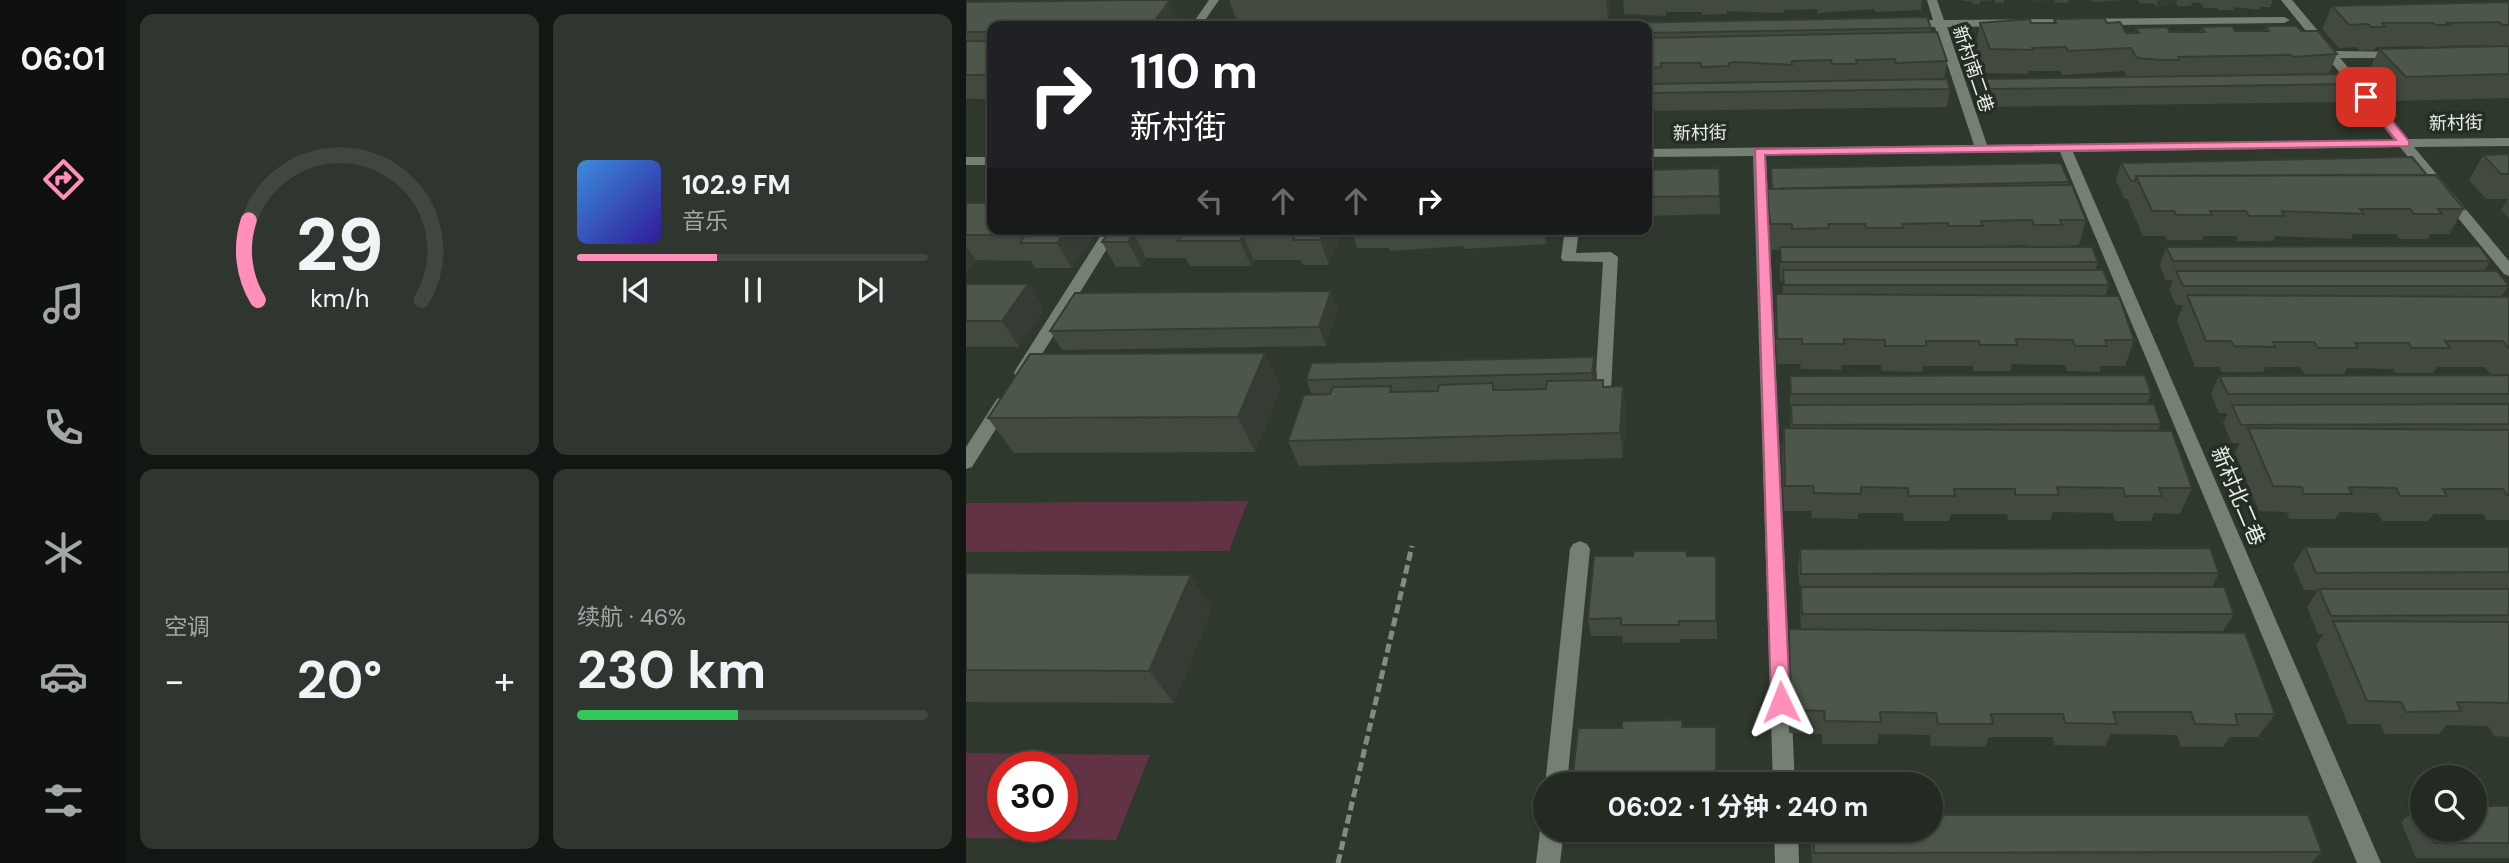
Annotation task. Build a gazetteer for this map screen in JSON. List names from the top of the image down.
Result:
{
  "streets": {
    "street": ["新村南二巷", "新村街", "新村北二巷"]
  },
  "crossings": [
    ["新村南二巷", "新村街"],
    ["新村街", "新村北二巷"]
  ],
  "page": {
    "tabs": "06:01",
    "turn": ["110 m", "新村街"],
    "song": ["102.9 FM", "音乐"],
    "tile": [
      "空调",
      ["续航 · 46%", "230 km"]
    ],
    "heat": ["−", "20°", "+"],
    "limit": "30",
    "trip": "06:02 · 1 分钟 · 240 m",
    "gauge": ["29", "km/h"]
  }
}
